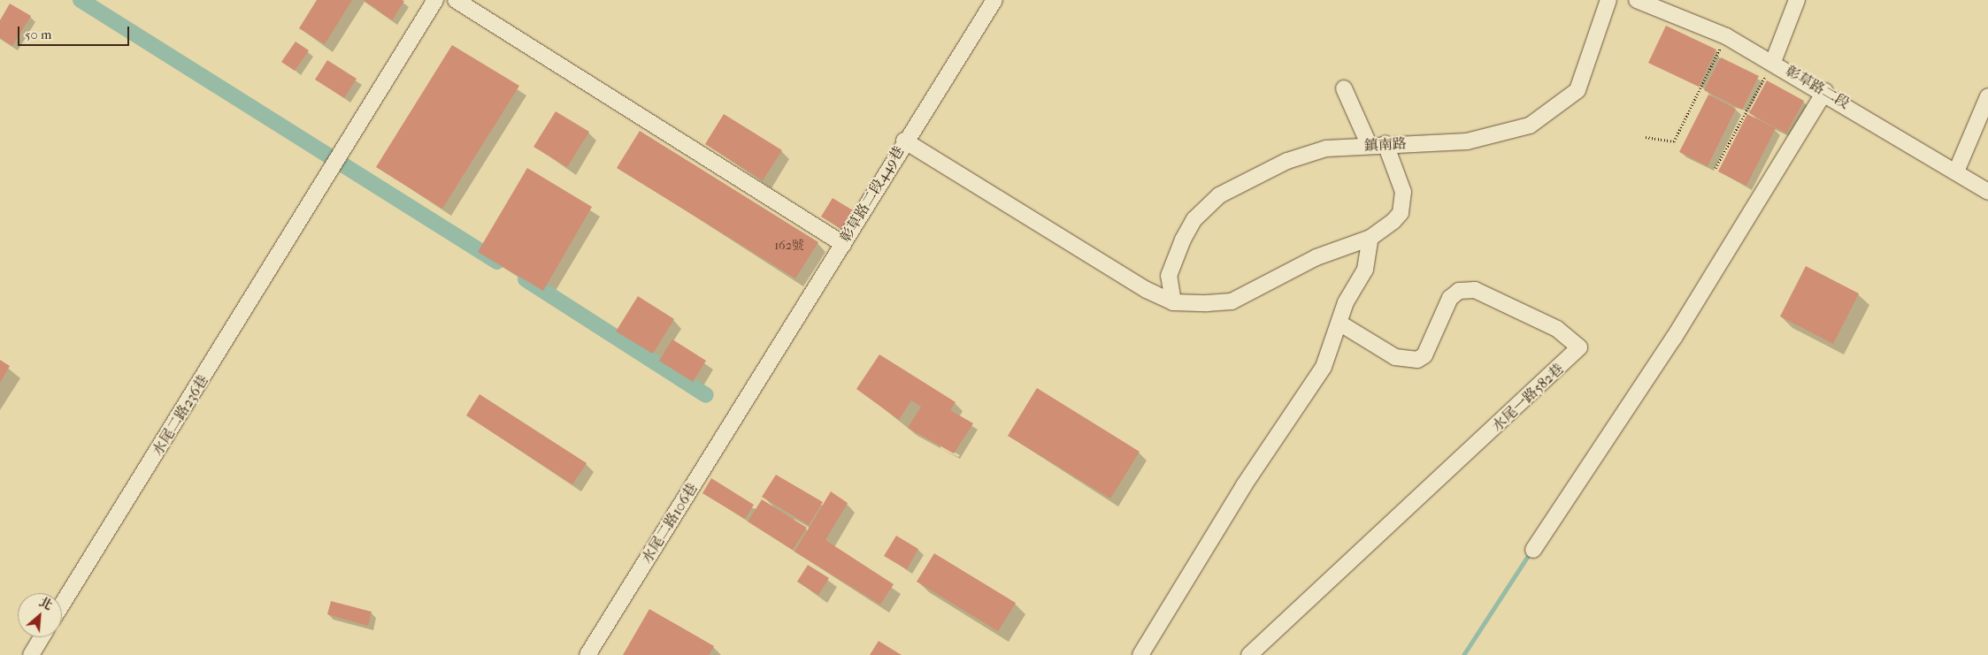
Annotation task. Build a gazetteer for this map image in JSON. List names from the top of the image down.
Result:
{
  "streets": {
    "street": [
      "彰草路二段",
      "鎮南路",
      "彰草路二段449巷",
      "水尾一路582巷",
      "水尾二路236巷",
      "水尾二路106巷"
    ]
  },
  "crossings": [
    ["彰草路二段449巷", "水尾二路106巷"]
  ],
  "house_numbers": ["162號"],
  "scale_bar": "50 m",
  "north": "top right"
}
